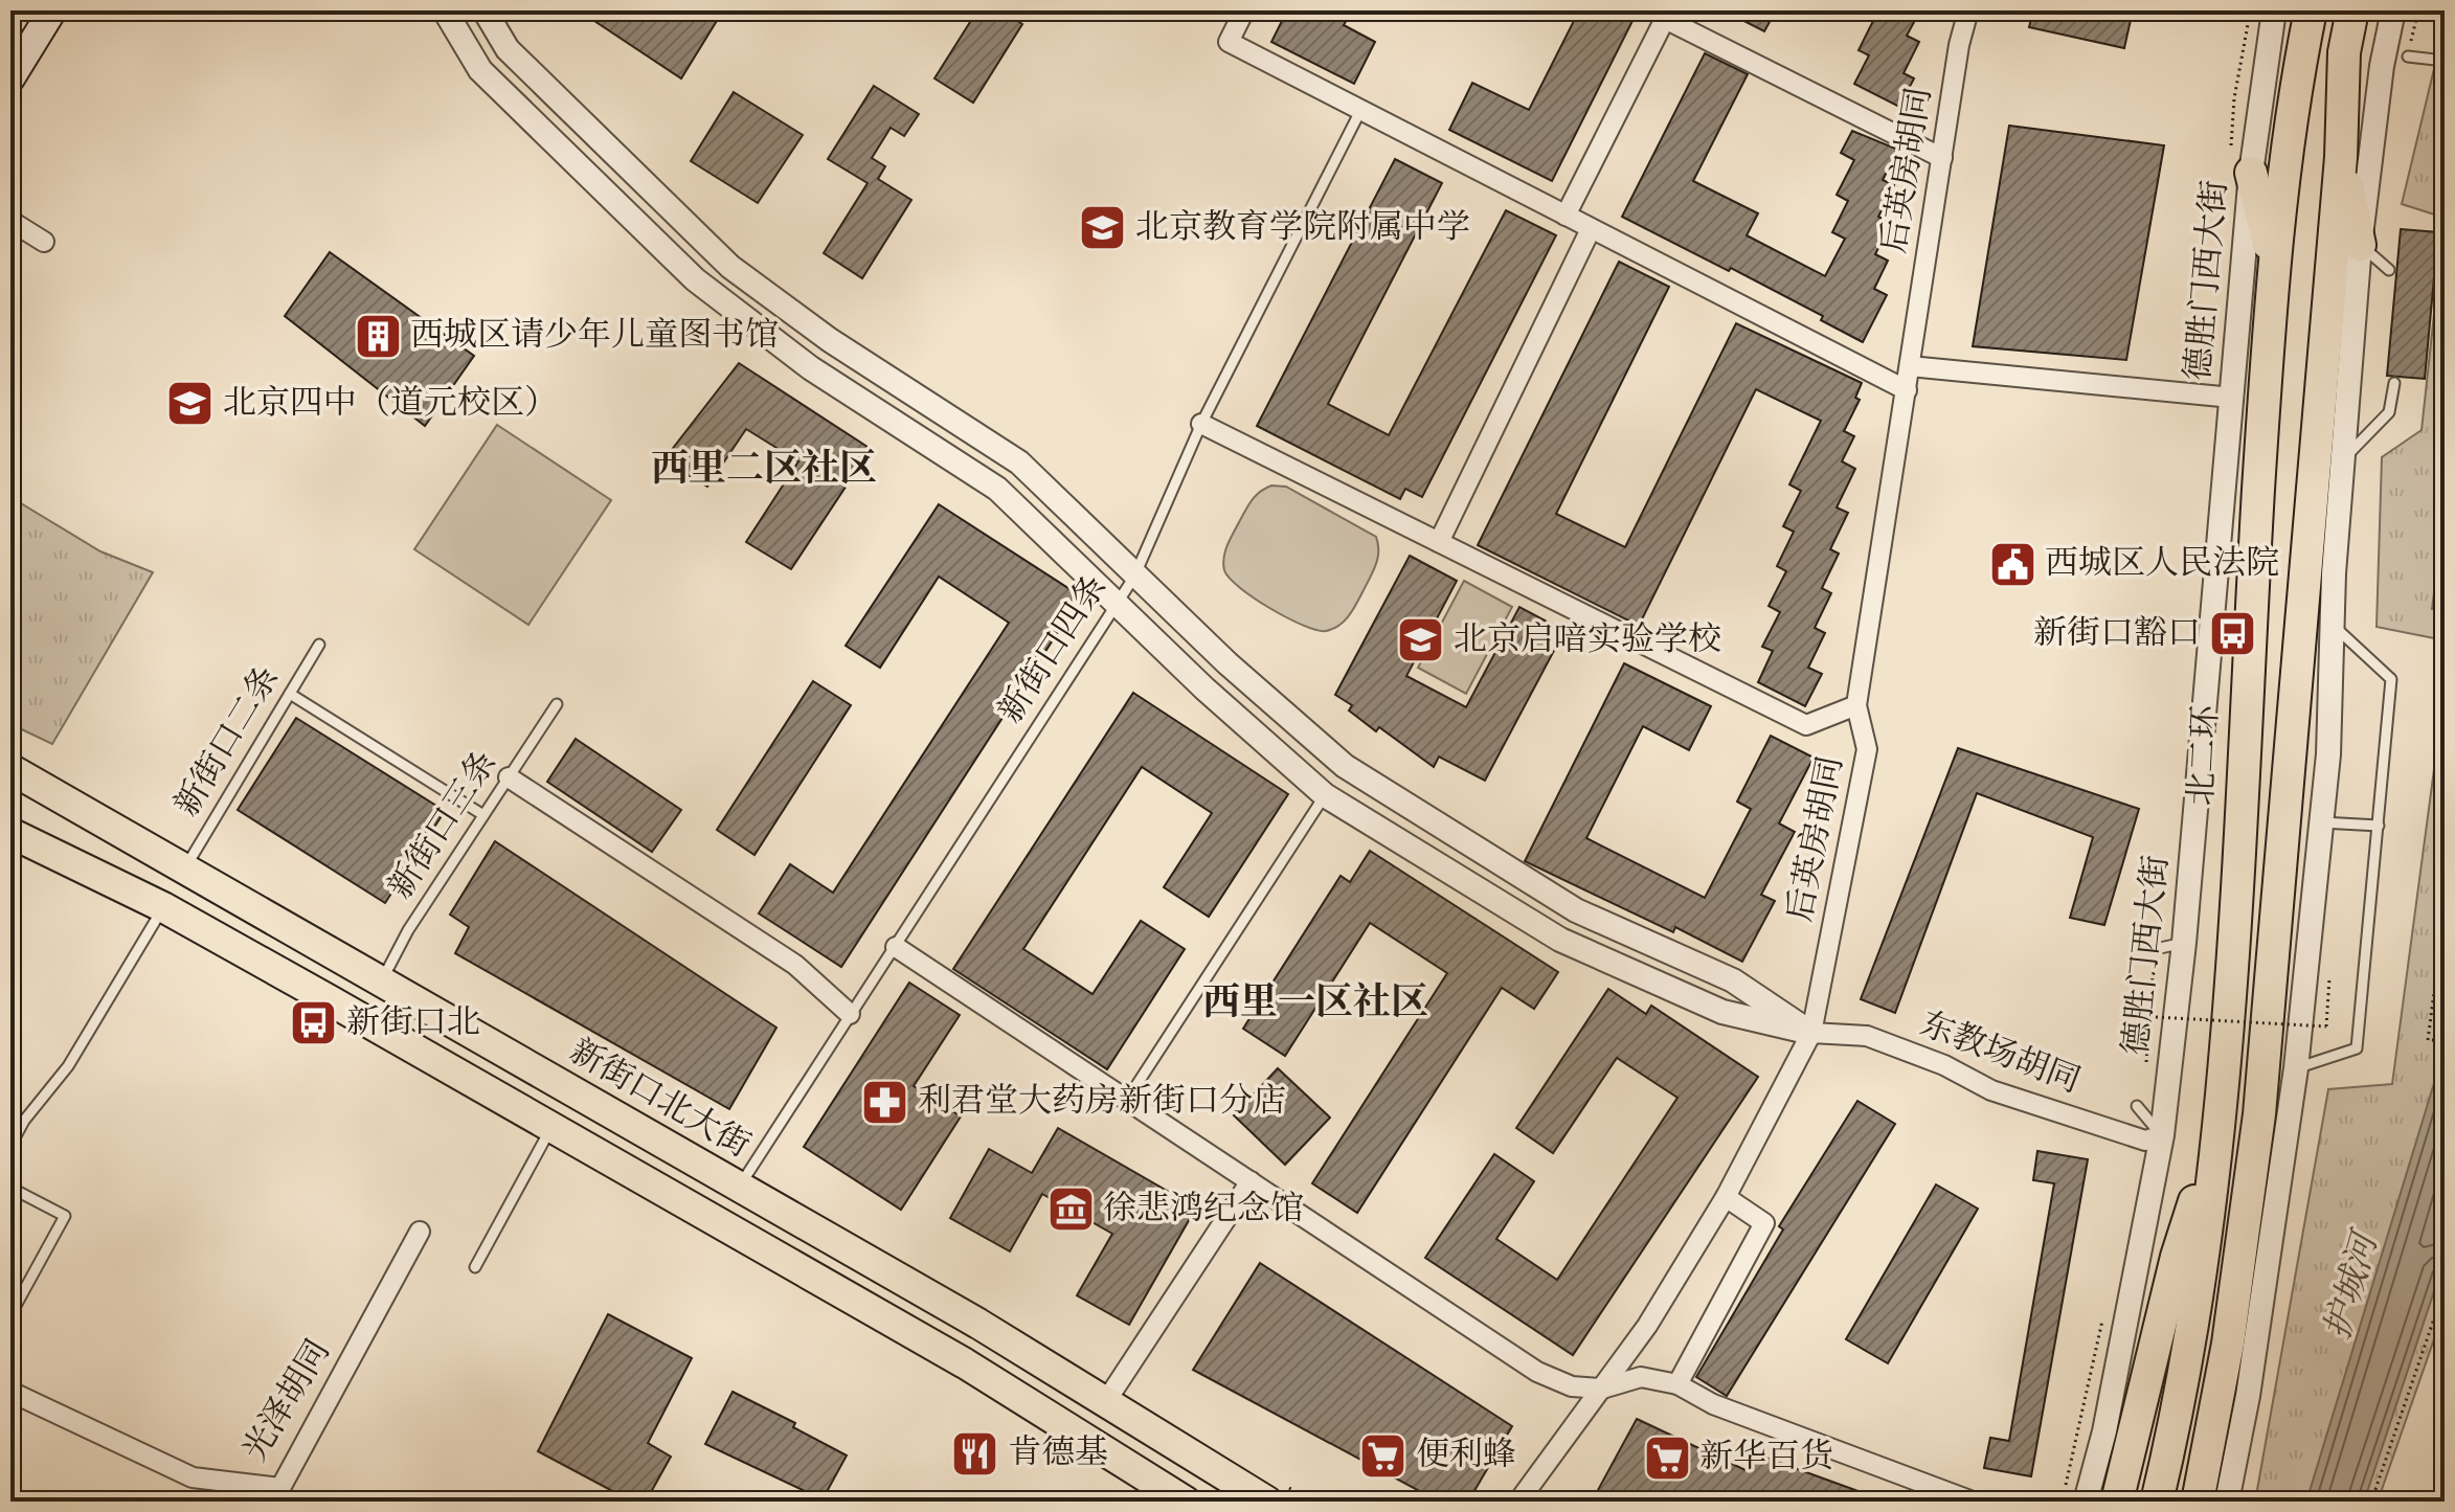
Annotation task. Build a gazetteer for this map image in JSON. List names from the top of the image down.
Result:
{
  "streets": {
    "highway": ["北二环"],
    "main road": ["新街口北大街"],
    "street": [
      "后英房胡同",
      "德胜门西大街",
      "东教场胡同",
      "光泽胡同"
    ],
    "lane": ["新街口四条", "新街口二条", "新街口三条"]
  },
  "crossings": [
    ["后英房胡同", "东教场胡同"],
    ["德胜门西大街", "东教场胡同"],
    ["新街口四条", "新街口北大街"],
    ["新街口二条", "新街口北大街"],
    ["新街口三条", "新街口北大街"]
  ],
  "districts": ["西里二区社区", "西里一区社区"],
  "water": ["护城河"],
  "places": {
    "school or university": ["北京教育学院附属中学", "北京四中（道元校区）", "北京启喑实验学校"],
    "building": ["西城区请少年儿童图书馆"],
    "public building": ["西城区人民法院"],
    "bus stop": ["新街口豁口", "新街口北"],
    "pharmacy": ["利君堂大药房新街口分店"],
    "museum": ["徐悲鸿纪念馆"],
    "restaurant": ["肯德基"],
    "supermarket": ["便利蜂", "新华百货"]
  }
}
